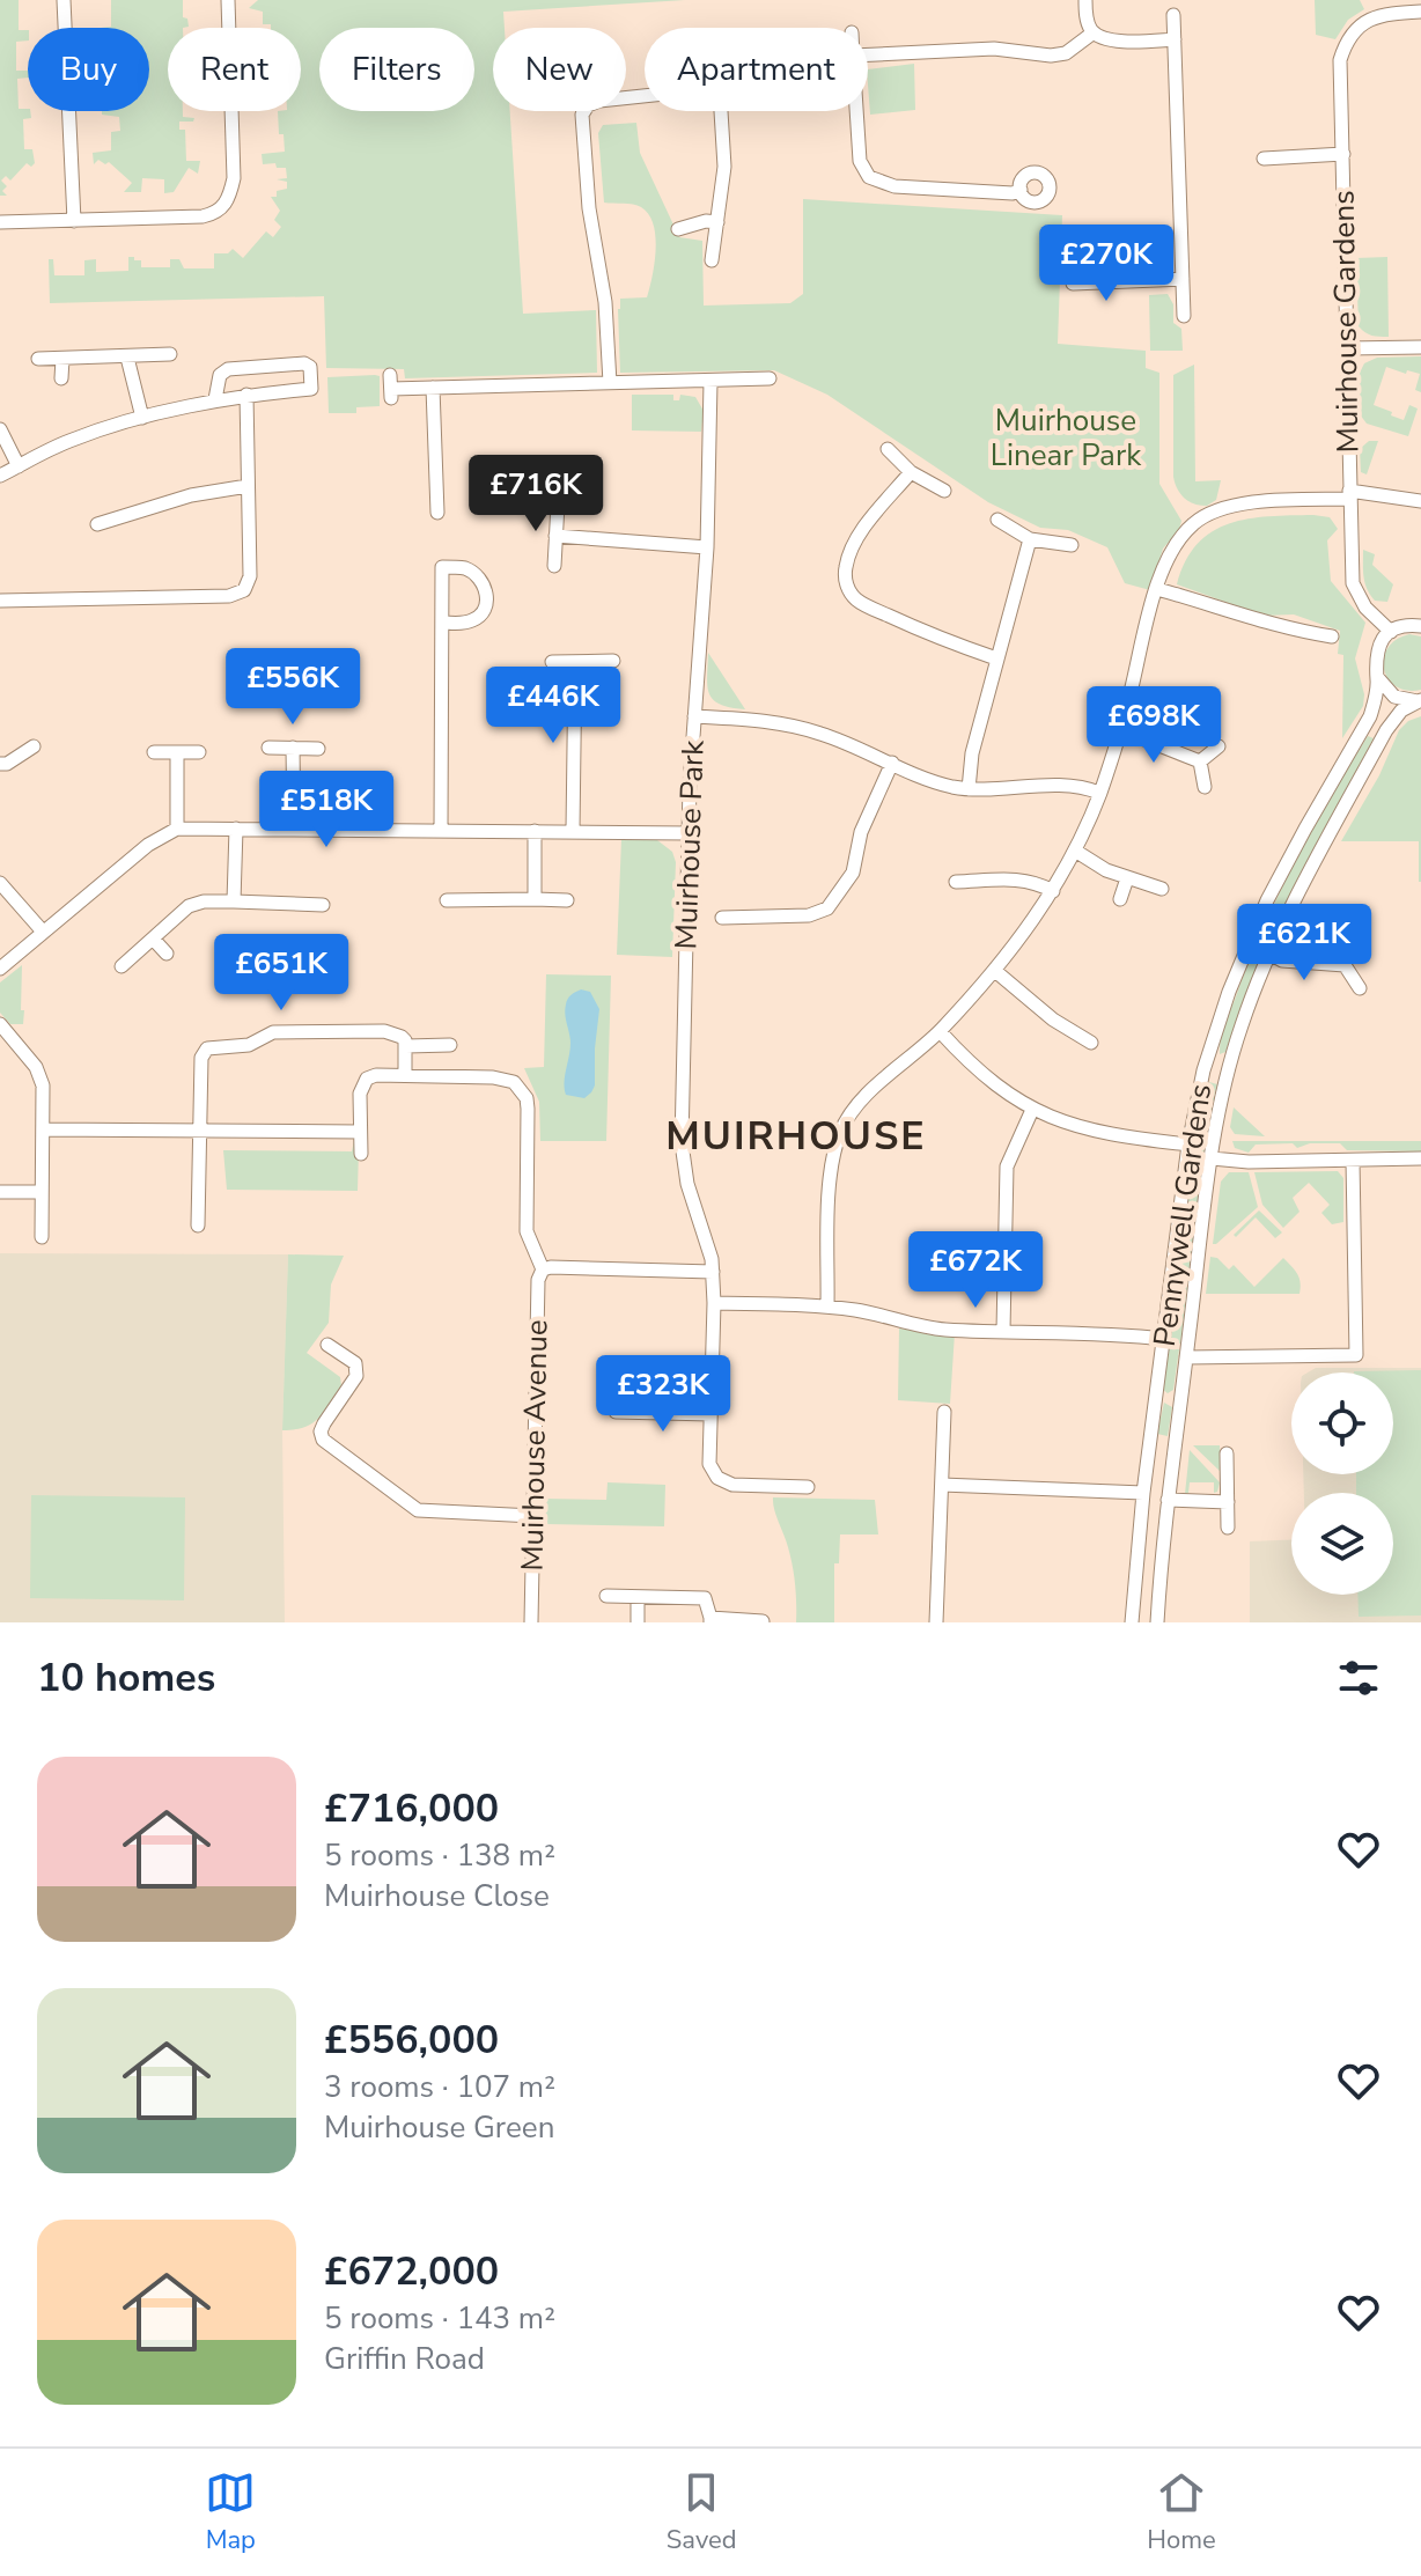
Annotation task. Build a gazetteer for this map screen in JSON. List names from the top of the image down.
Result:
{
  "streets": {
    "street": [
      "Muirhouse Gardens",
      "Muirhouse Park",
      "Pennywell Gardens",
      "Muirhouse Avenue"
    ]
  },
  "crossings": [
    ["Muirhouse Gardens", "Pennywell Gardens"]
  ],
  "districts": ["MUIRHOUSE"],
  "parks": ["Muirhouse Linear Park"],
  "page": {
    "chip": [
      "Buy",
      "Rent",
      "Filters",
      "New",
      "Apartment"
    ],
    "price": [
      "£270K",
      "£716K",
      "£556K",
      "£446K",
      "£698K",
      "£518K",
      "£621K",
      "£651K",
      "£672K",
      "£323K"
    ],
    "heading": "10 homes",
    "list": [
      {
        "name": "£716,000",
        "note": "5 rooms · 138 m² · Muirhouse Close"
      },
      {
        "name": "£556,000",
        "note": "3 rooms · 107 m² · Muirhouse Green"
      },
      {
        "name": "£672,000",
        "note": "5 rooms · 143 m² · Griffin Road"
      }
    ],
    "tabs": ["Map", "Saved", "Home"]
  }
}
